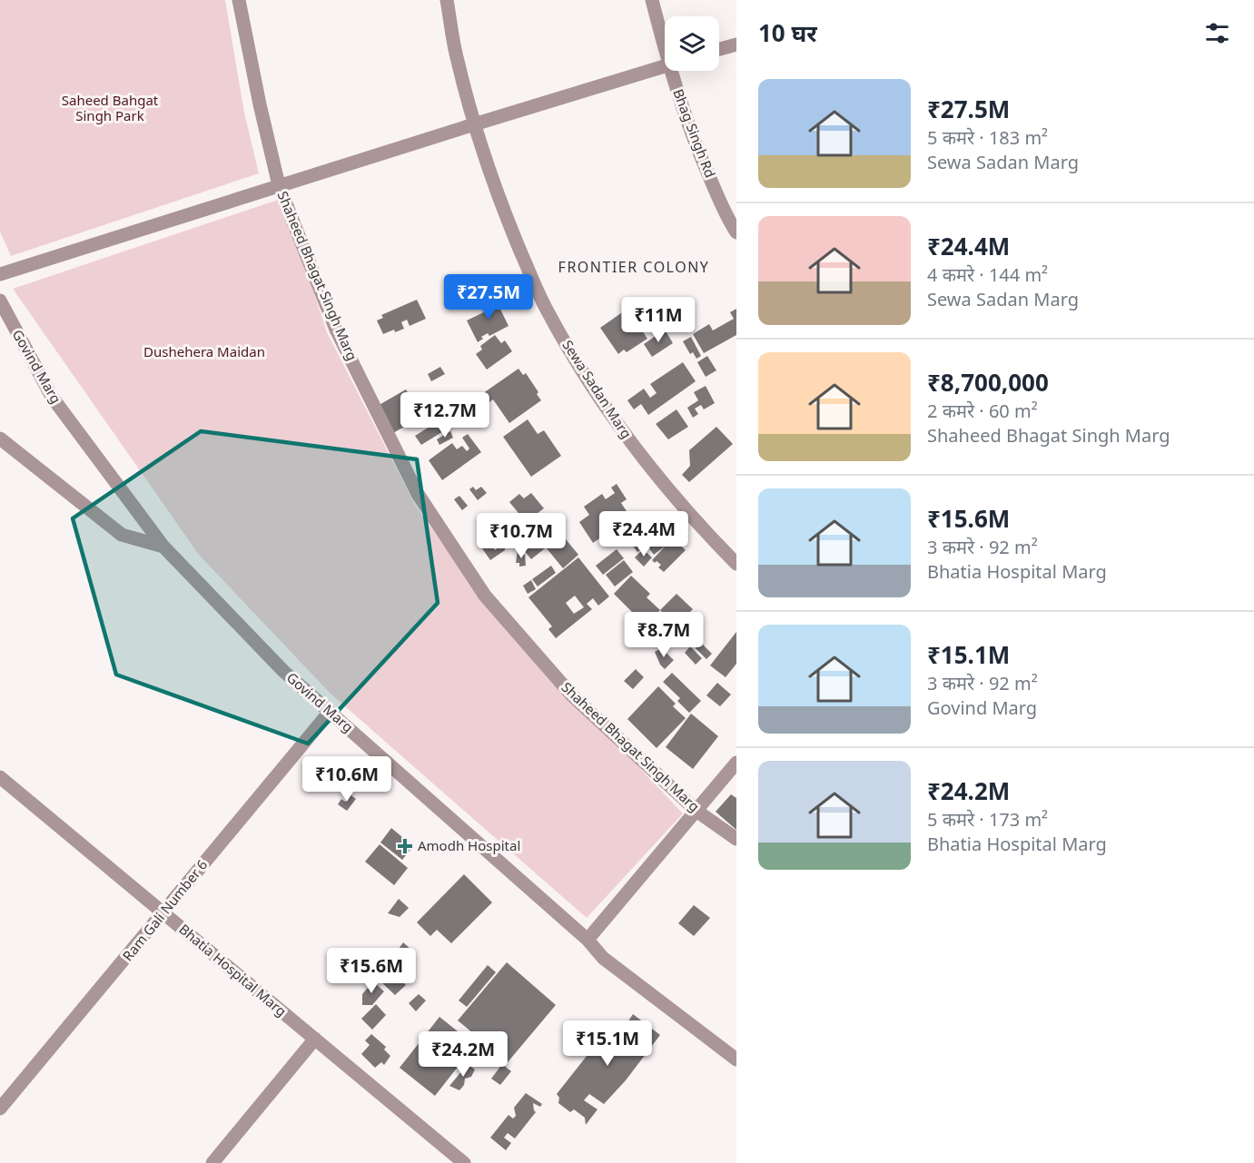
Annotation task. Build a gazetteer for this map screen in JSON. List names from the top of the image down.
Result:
{
  "streets": {
    "street": [
      "Bhag Singh Rd",
      "Shaheed Bhagat Singh Marg",
      "Govind Marg",
      "Sewa Sadan Marg",
      "Ram Gali Number 6",
      "Bhatia Hospital Marg"
    ]
  },
  "crossings": [
    ["Govind Marg", "Ram Gali Number 6"],
    ["Ram Gali Number 6", "Bhatia Hospital Marg"]
  ],
  "districts": ["FRONTIER COLONY"],
  "parks": ["Saheed Bahgat Singh Park", "Dushehera Maidan"],
  "places": {
    "health": ["Amodh Hospital"]
  },
  "page": {
    "heading": "10 घर",
    "list": [
      {
        "name": "₹27.5M",
        "note": "5 कमरे · 183 m² · Sewa Sadan Marg"
      },
      {
        "name": "₹24.4M",
        "note": "4 कमरे · 144 m² · Sewa Sadan Marg"
      },
      {
        "name": "₹8,700,000",
        "note": "2 कमरे · 60 m² · Shaheed Bhagat Singh Marg"
      },
      {
        "name": "₹15.6M",
        "note": "3 कमरे · 92 m² · Bhatia Hospital Marg"
      },
      {
        "name": "₹15.1M",
        "note": "3 कमरे · 92 m² · Govind Marg"
      },
      {
        "name": "₹24.2M",
        "note": "5 कमरे · 173 m² · Bhatia Hospital Marg"
      }
    ],
    "price": [
      "₹27.5M",
      "₹11M",
      "₹12.7M",
      "₹24.4M",
      "₹10.7M",
      "₹8.7M",
      "₹10.6M",
      "₹15.6M",
      "₹15.1M",
      "₹24.2M"
    ]
  }
}
